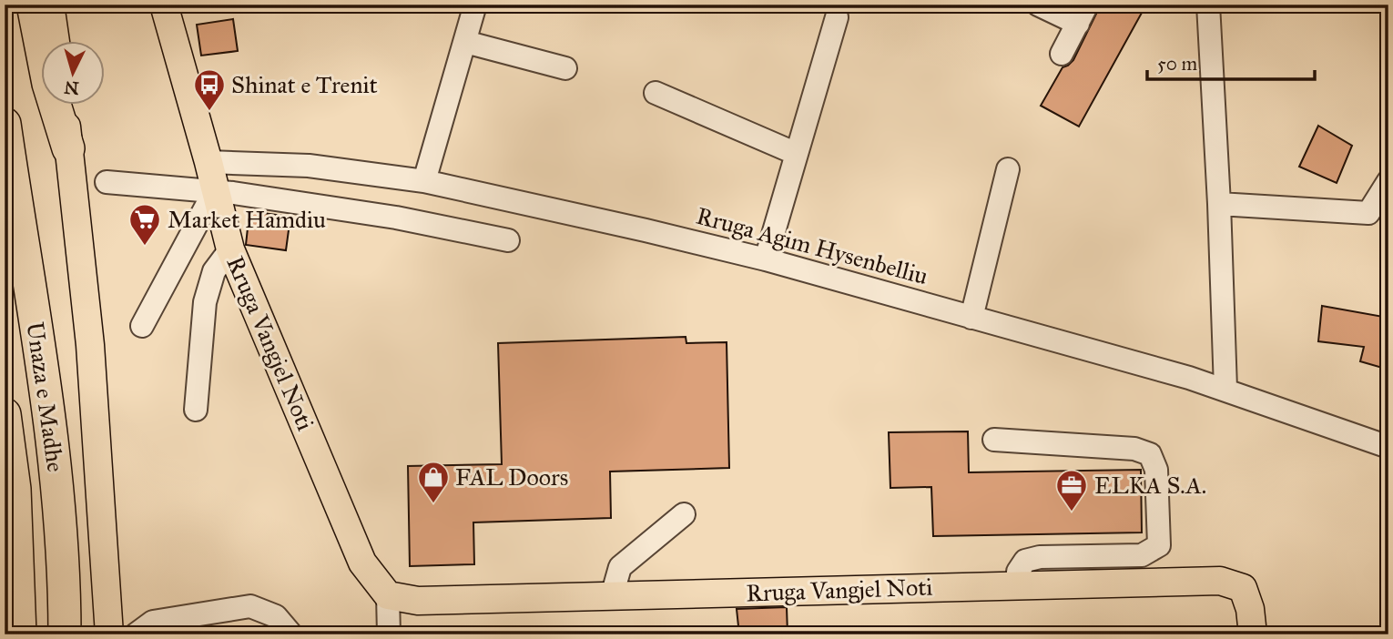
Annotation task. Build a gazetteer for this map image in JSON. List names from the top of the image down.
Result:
{
  "streets": {
    "highway": ["Unaza e Madhe"],
    "main road": ["Rruga Vangjel Noti"],
    "street": ["Rruga Agim Hysenbelliu"]
  },
  "crossings": [
    ["Rruga Agim Hysenbelliu", "Rruga Vangjel Noti"]
  ],
  "places": {
    "bus stop": ["Shinat e Trenit"],
    "supermarket": ["Market Hamdiu"],
    "shop": ["FAL Doors"],
    "office": ["ELKA S.A."]
  },
  "scale_bar": "50 m",
  "north": "bottom"
}
